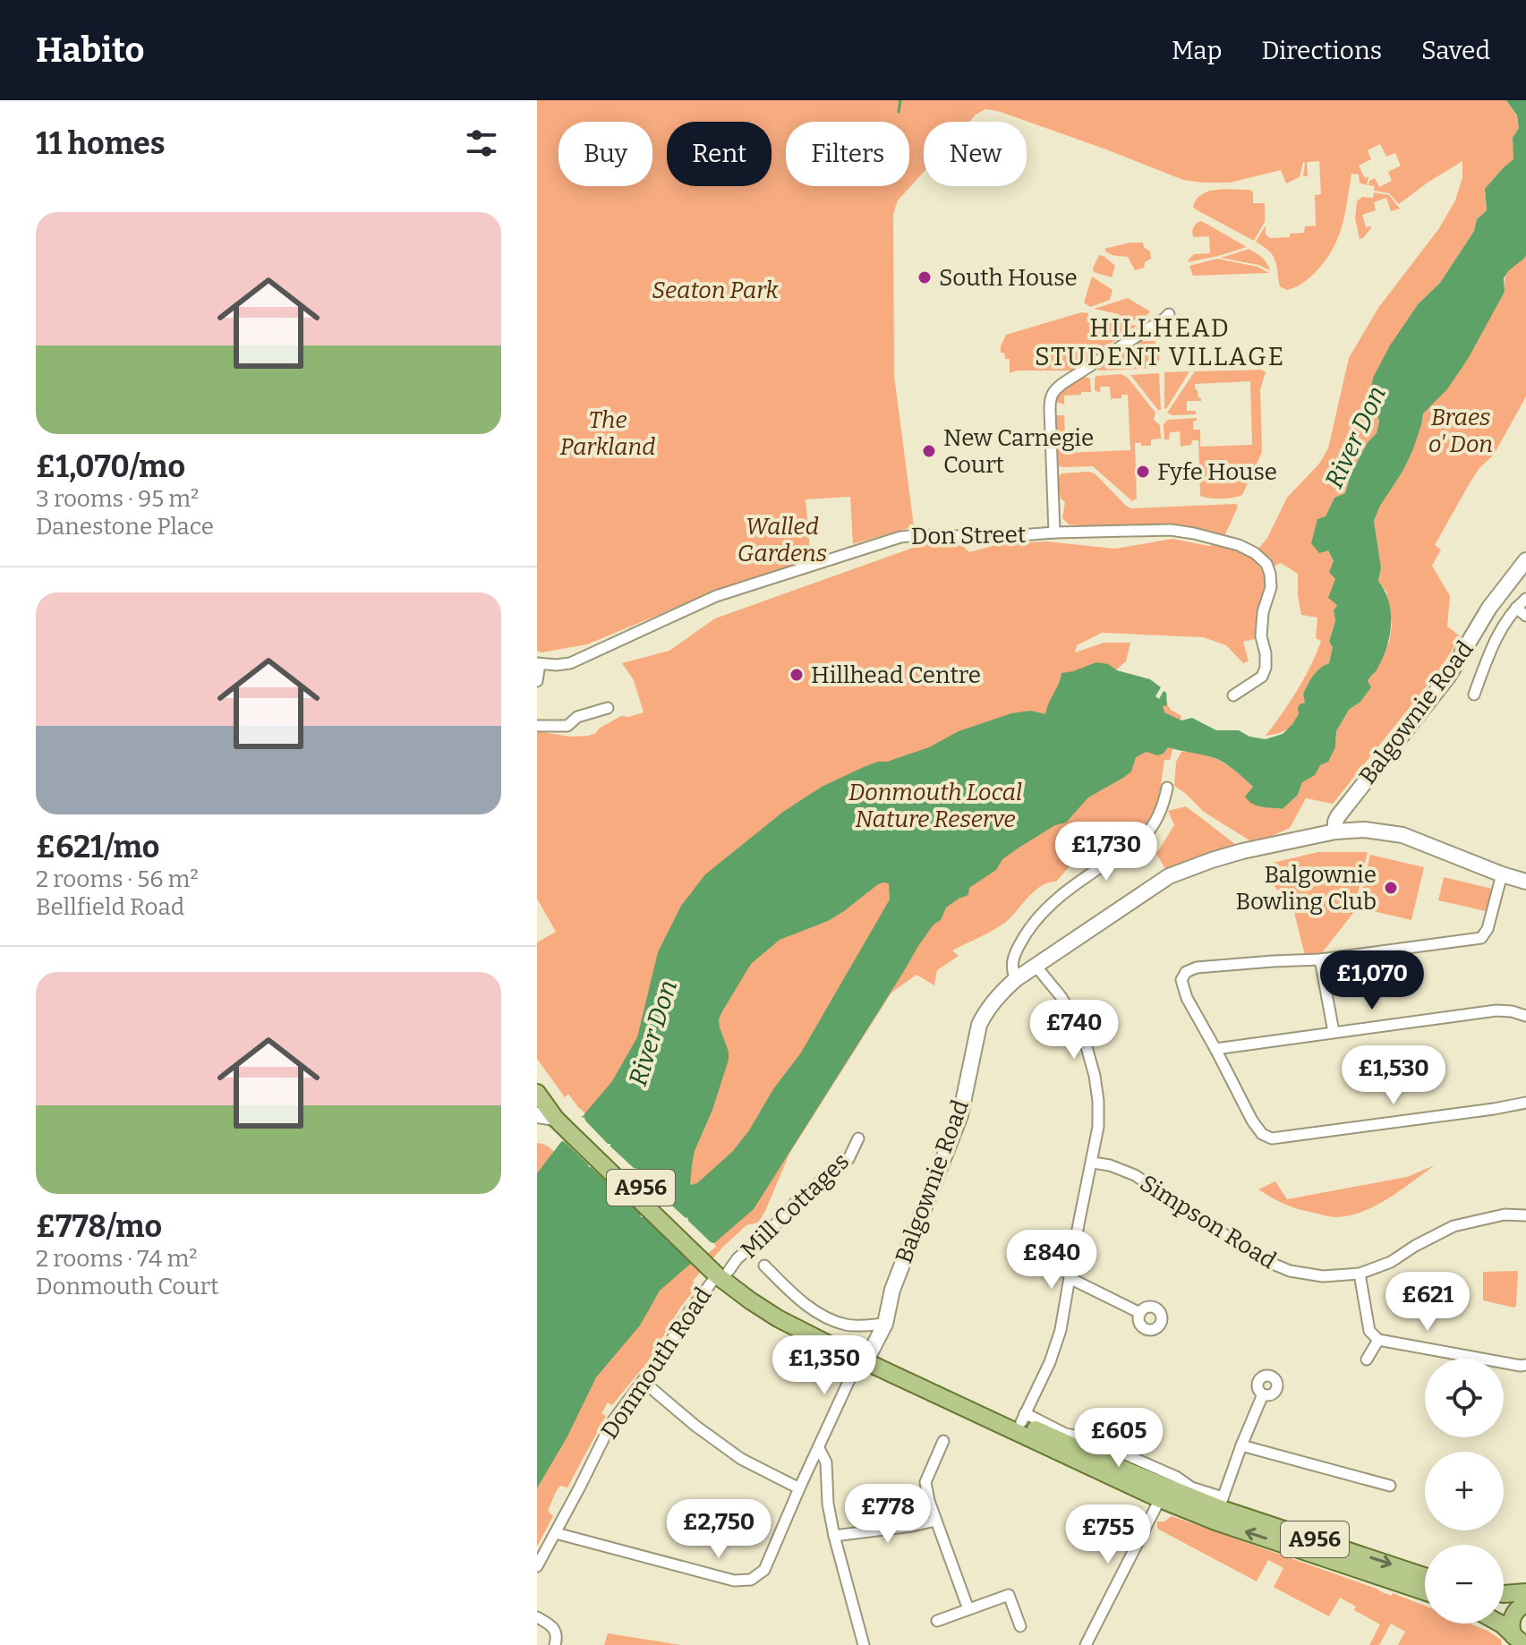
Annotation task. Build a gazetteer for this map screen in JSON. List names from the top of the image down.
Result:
{
  "streets": {
    "main road": ["A956"],
    "street": [
      "Don Street",
      "Balgownie Road",
      "Mill Cottages",
      "Simpson Road",
      "Donmouth Road"
    ]
  },
  "crossings": [
    ["Balgownie Road", "A956"],
    ["A956", "Mill Cottages"],
    ["A956", "Donmouth Road"],
    ["Mill Cottages", "Donmouth Road"]
  ],
  "districts": ["HILLHEAD STUDENT VILLAGE"],
  "water": ["River Don"],
  "parks": [
    "Seaton Park",
    "Braes o' Don",
    "The Parkland",
    "Walled Gardens",
    "Donmouth Local Nature Reserve"
  ],
  "places": [
    "South House",
    "New Carnegie Court",
    "Fyfe House",
    "Hillhead Centre",
    "Balgownie Bowling Club"
  ],
  "page": {
    "header": "Habito",
    "nav": ["Map", "Directions", "Saved"],
    "heading": "11 homes",
    "chip": [
      "Buy",
      "Rent",
      "Filters",
      "New"
    ],
    "list": [
      {
        "name": "£1,070/mo",
        "note": "3 rooms · 95 m² · Danestone Place"
      },
      {
        "name": "£621/mo",
        "note": "2 rooms · 56 m² · Bellfield Road"
      },
      {
        "name": "£778/mo",
        "note": "2 rooms · 74 m² · Donmouth Court"
      }
    ],
    "price": [
      "£1,730",
      "£1,070",
      "£740",
      "£1,530",
      "£840",
      "£621",
      "£1,350",
      "£605",
      "£778",
      "£2,750",
      "£755"
    ],
    "map_buttons": ["+", "−"]
  }
}
